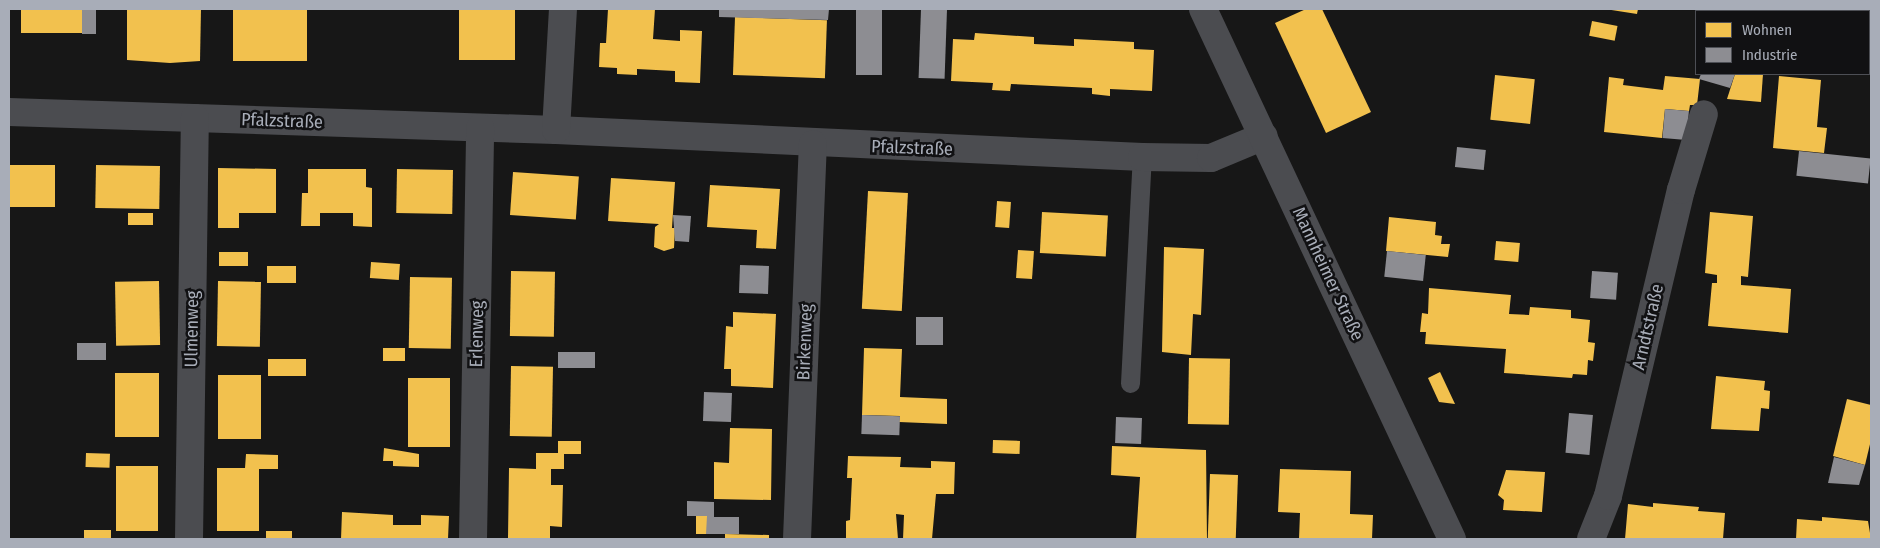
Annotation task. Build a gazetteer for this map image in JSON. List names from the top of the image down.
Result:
{
  "streets": {
    "street": [
      "Pfalzstraße",
      "Mannheimer Straße",
      "Arndtstraße",
      "Ulmenweg",
      "Erlenweg",
      "Birkenweg"
    ]
  },
  "crossings": [
    ["Pfalzstraße", "Mannheimer Straße"],
    ["Pfalzstraße", "Ulmenweg"],
    ["Pfalzstraße", "Erlenweg"],
    ["Pfalzstraße", "Birkenweg"]
  ],
  "legend": ["Wohnen", "Industrie"]
}
